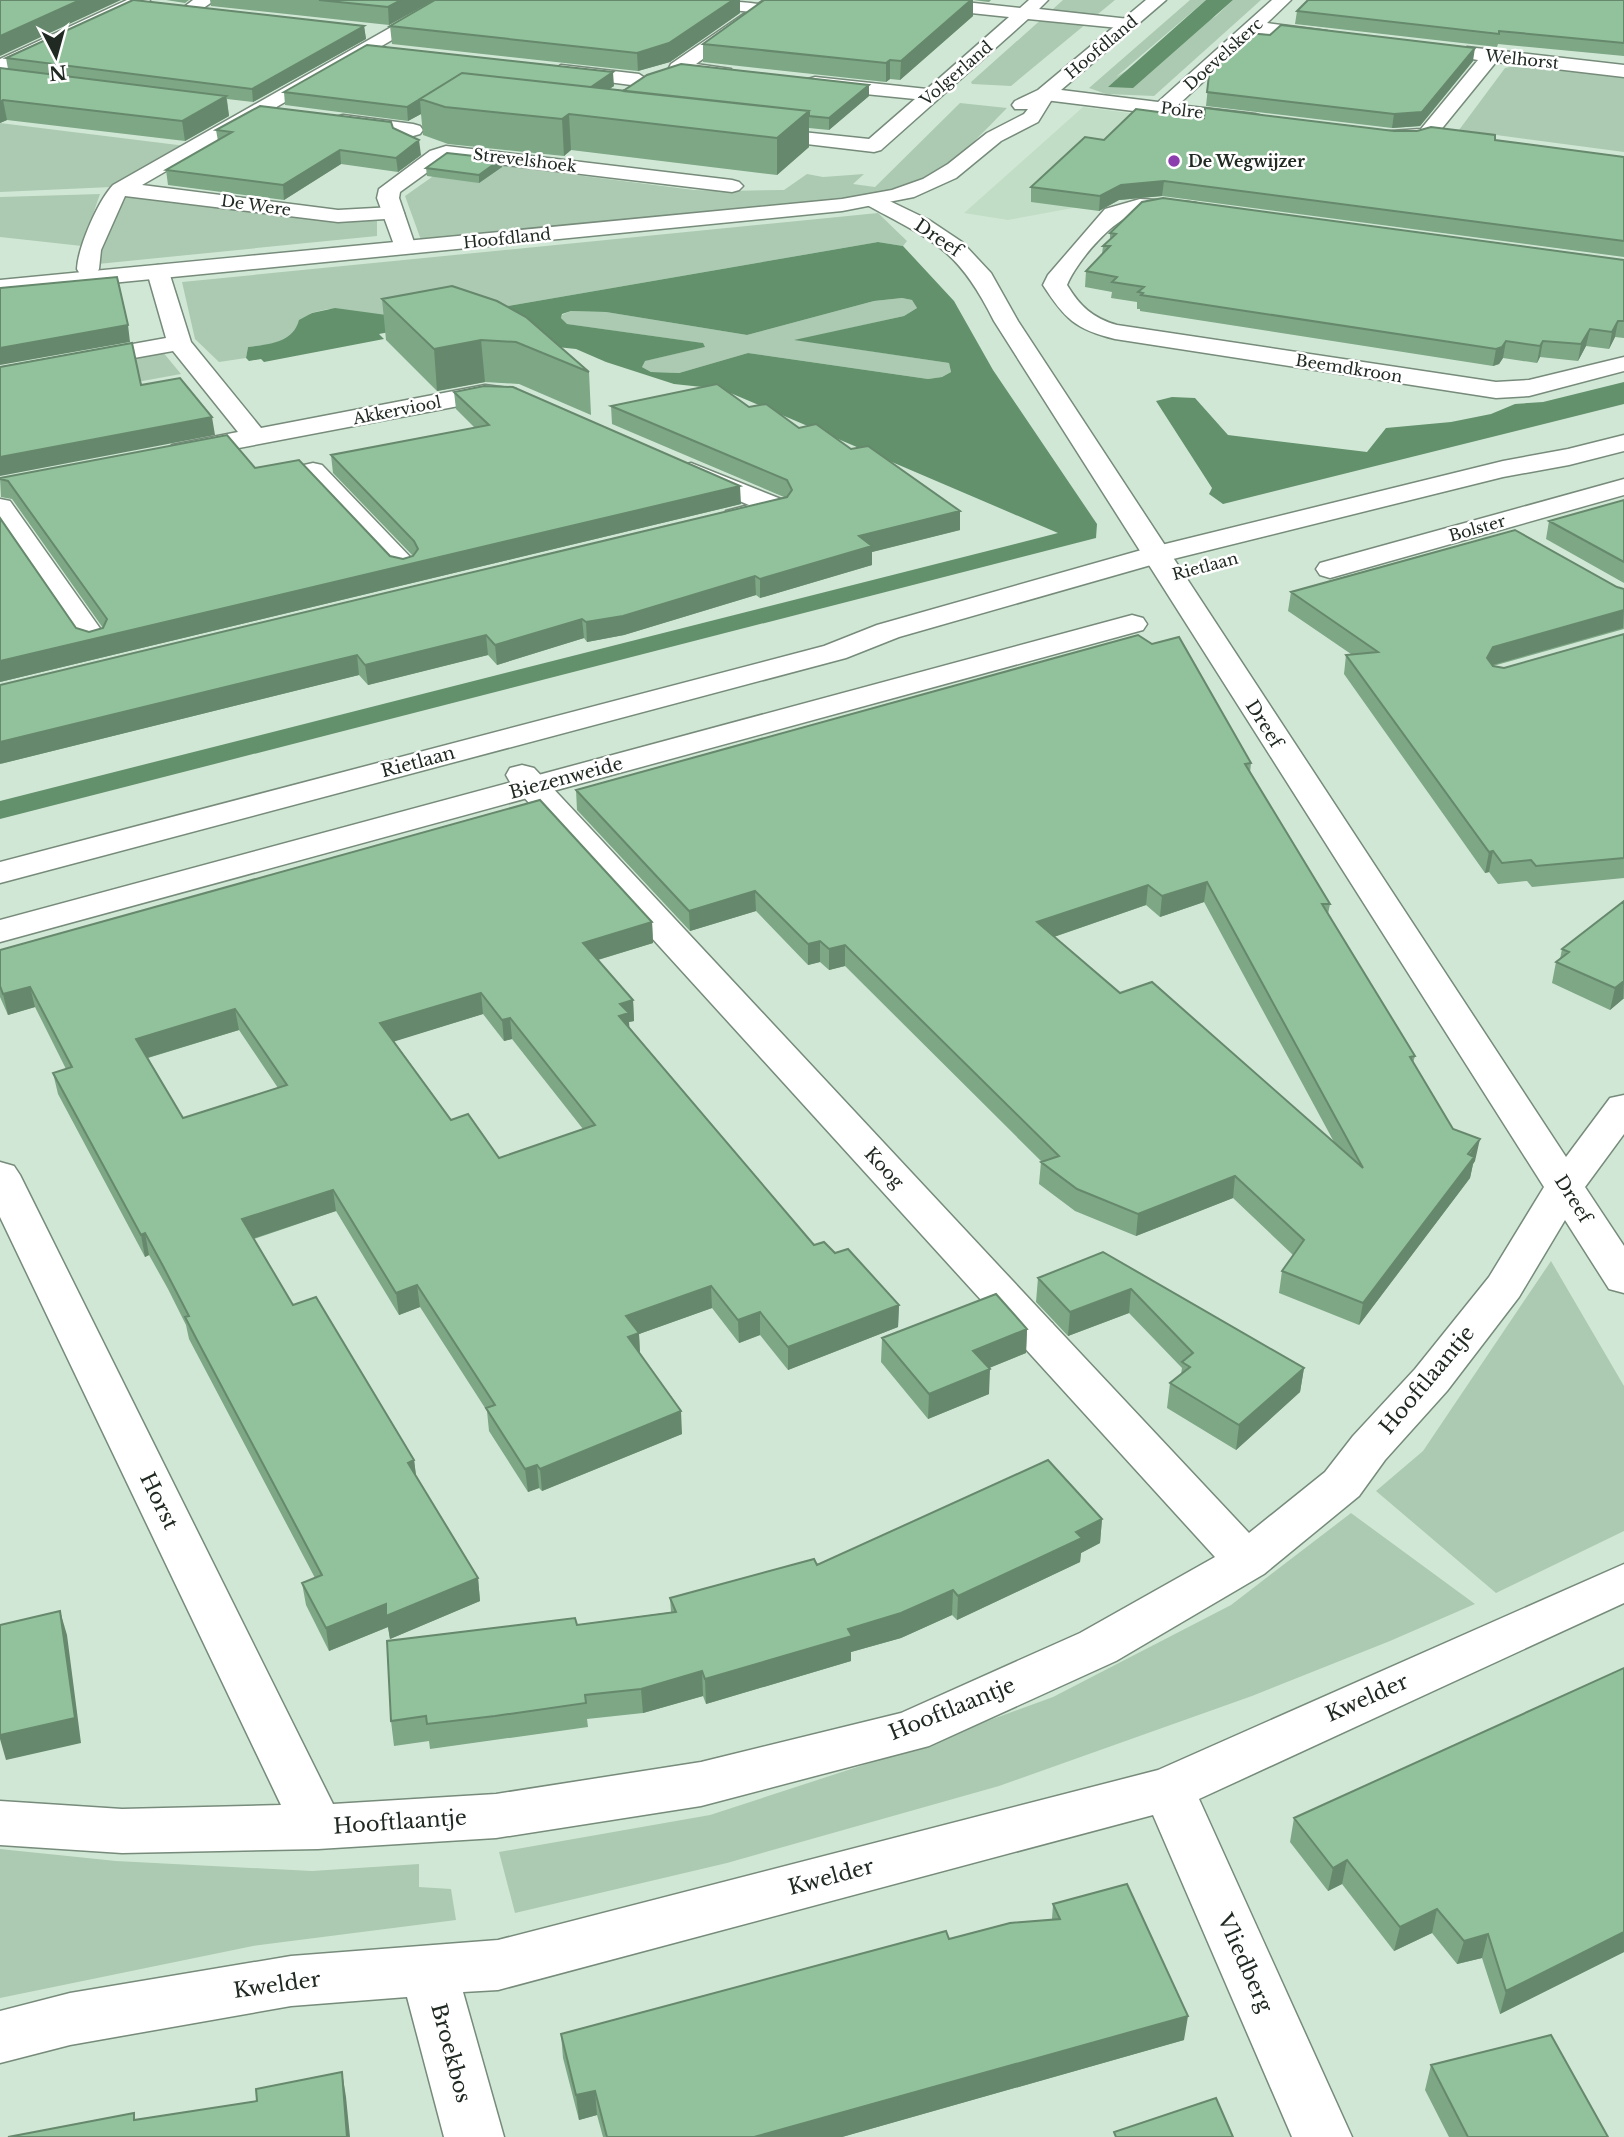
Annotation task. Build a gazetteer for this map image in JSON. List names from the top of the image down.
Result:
{
  "streets": {
    "street": [
      "Hoofdland",
      "Doevelskerc",
      "Welhorst",
      "Volgerland",
      "Polre",
      "Strevelshoek",
      "De Were",
      "Dreef",
      "Beemdkroon",
      "Akkerviool",
      "Bolster",
      "Rietlaan",
      "Biezenweide",
      "Koog",
      "Hooftlaantje",
      "Horst",
      "Kwelder",
      "Vliedberg",
      "Broekbos"
    ]
  },
  "crossings": [
    ["Hoofdland", "Polre"],
    ["Hoofdland", "Dreef"],
    ["Doevelskerc", "Polre"],
    ["Dreef", "Beemdkroon"],
    ["Dreef", "Rietlaan"],
    ["Dreef", "Hooftlaantje"],
    ["Biezenweide", "Koog"],
    ["Koog", "Hooftlaantje"],
    ["Hooftlaantje", "Horst"],
    ["Kwelder", "Vliedberg"],
    ["Kwelder", "Broekbos"]
  ],
  "places": ["De Wegwijzer"],
  "north": "bottom"
}
